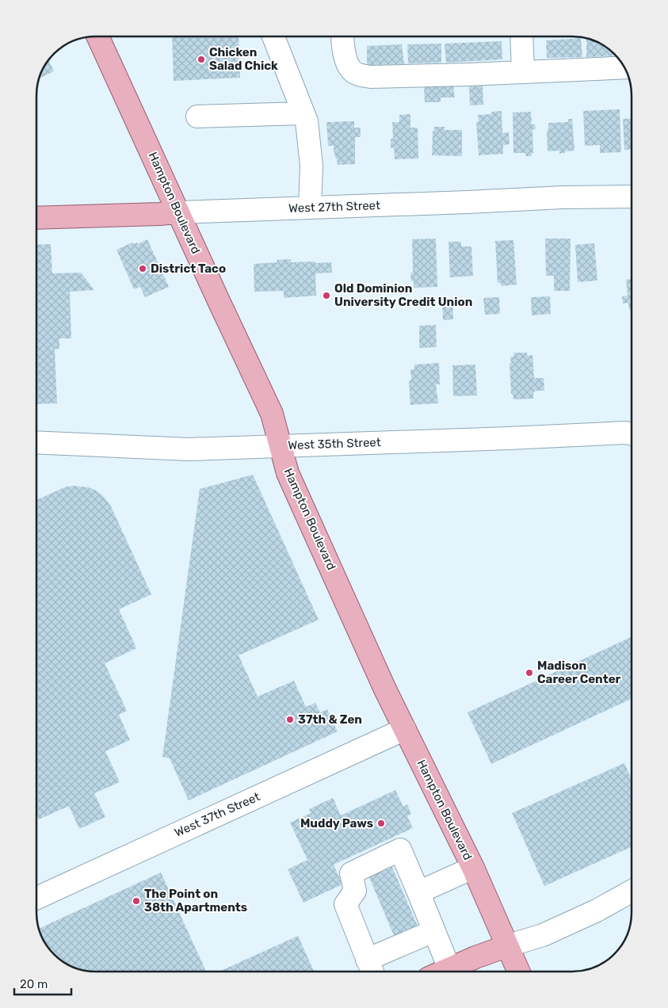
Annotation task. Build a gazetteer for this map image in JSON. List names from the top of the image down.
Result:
{
  "streets": {
    "main road": ["Hampton Boulevard", "West 27th Street"],
    "street": ["West 35th Street", "West 37th Street"]
  },
  "crossings": [
    ["Hampton Boulevard", "West 27th Street"],
    ["Hampton Boulevard", "West 35th Street"],
    ["Hampton Boulevard", "West 37th Street"]
  ],
  "places": [
    "Chicken Salad Chick",
    "District Taco",
    "Old Dominion University Credit Union",
    "Madison Career Center",
    "37th & Zen",
    "Muddy Paws",
    "The Point on 38th Apartments"
  ],
  "scale_bar": "20 m"
}
